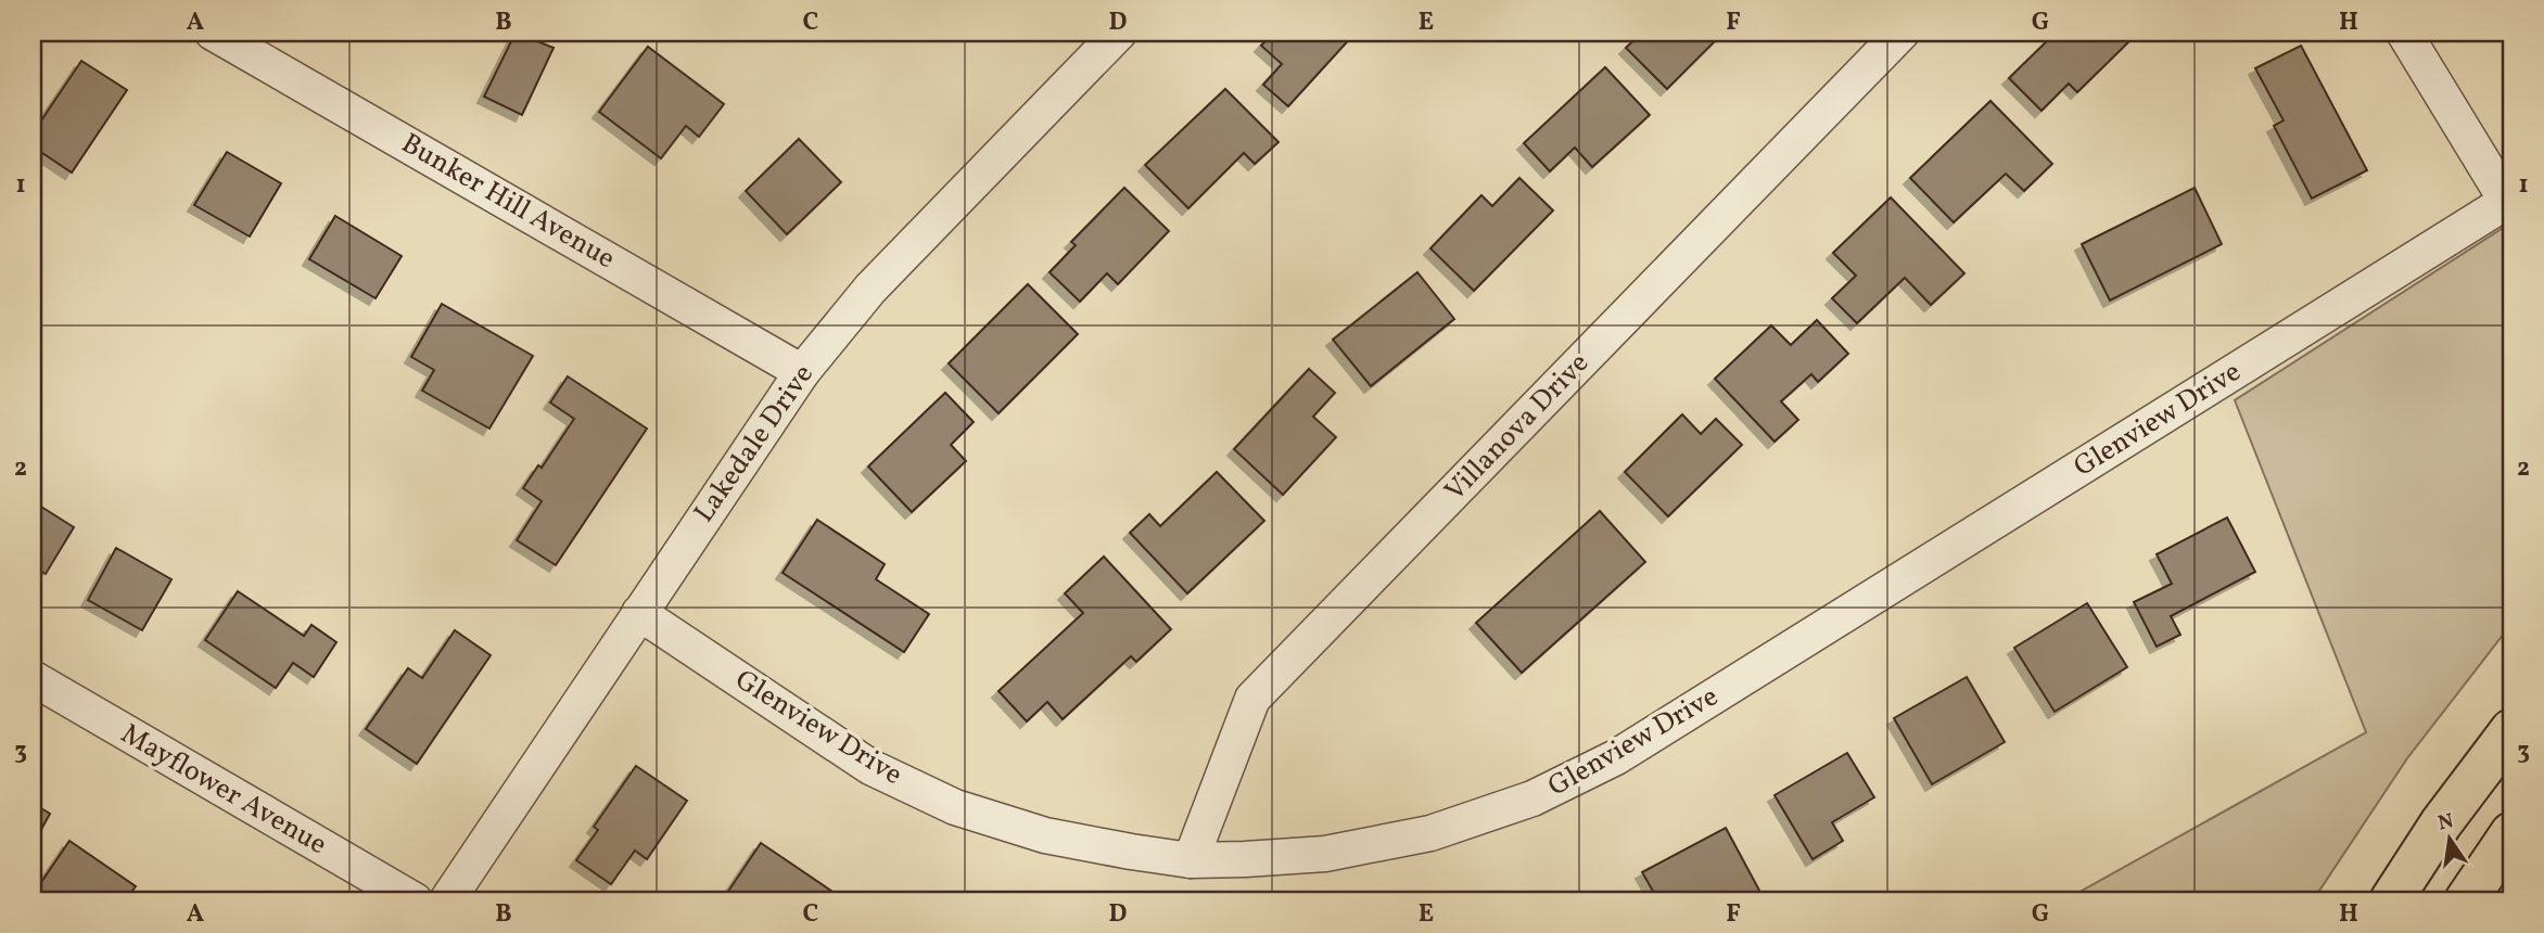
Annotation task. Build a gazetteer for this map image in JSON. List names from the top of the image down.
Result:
{
  "streets": {
    "street": [
      "Bunker Hill Avenue",
      "Glenview Drive",
      "Villanova Drive",
      "Lakedale Drive",
      "Mayflower Avenue"
    ]
  },
  "crossings": [
    ["Bunker Hill Avenue", "Lakedale Drive"],
    ["Glenview Drive", "Villanova Drive"],
    ["Glenview Drive", "Lakedale Drive"]
  ],
  "north": "top",
  "grid": {
    "columns": [
      "A",
      "B",
      "C",
      "D",
      "E",
      "F",
      "G",
      "H"
    ],
    "rows": ["1", "2", "3"]
  }
}
